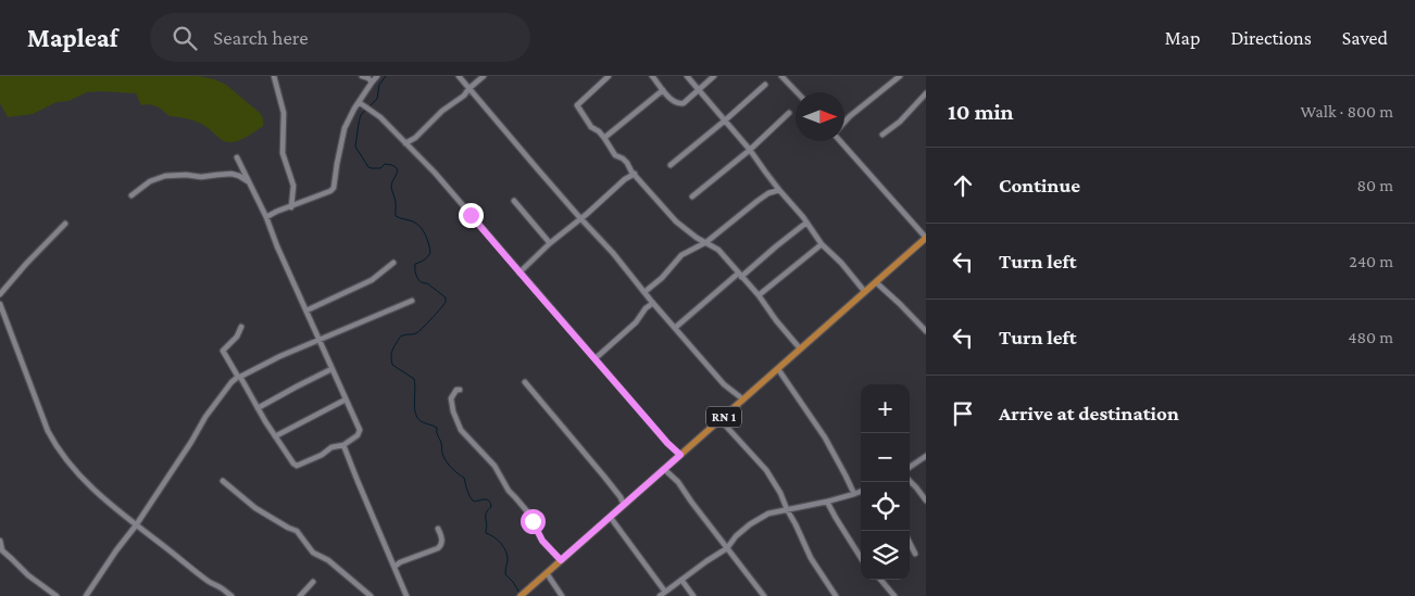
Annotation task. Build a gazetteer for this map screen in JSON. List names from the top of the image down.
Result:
{
  "streets": {
    "main road": ["RN 1"]
  },
  "north": "right",
  "page": {
    "header": "Mapleaf",
    "search": "Search here",
    "nav": ["Map", "Directions", "Saved"],
    "heading": ["10 min", "Walk · 800 m"],
    "list": [
      ["Continue", "80 m"],
      ["Turn left", "240 m"],
      ["Turn left", "480 m"],
      "Arrive at destination"
    ],
    "map_buttons": ["+", "−"]
  }
}
